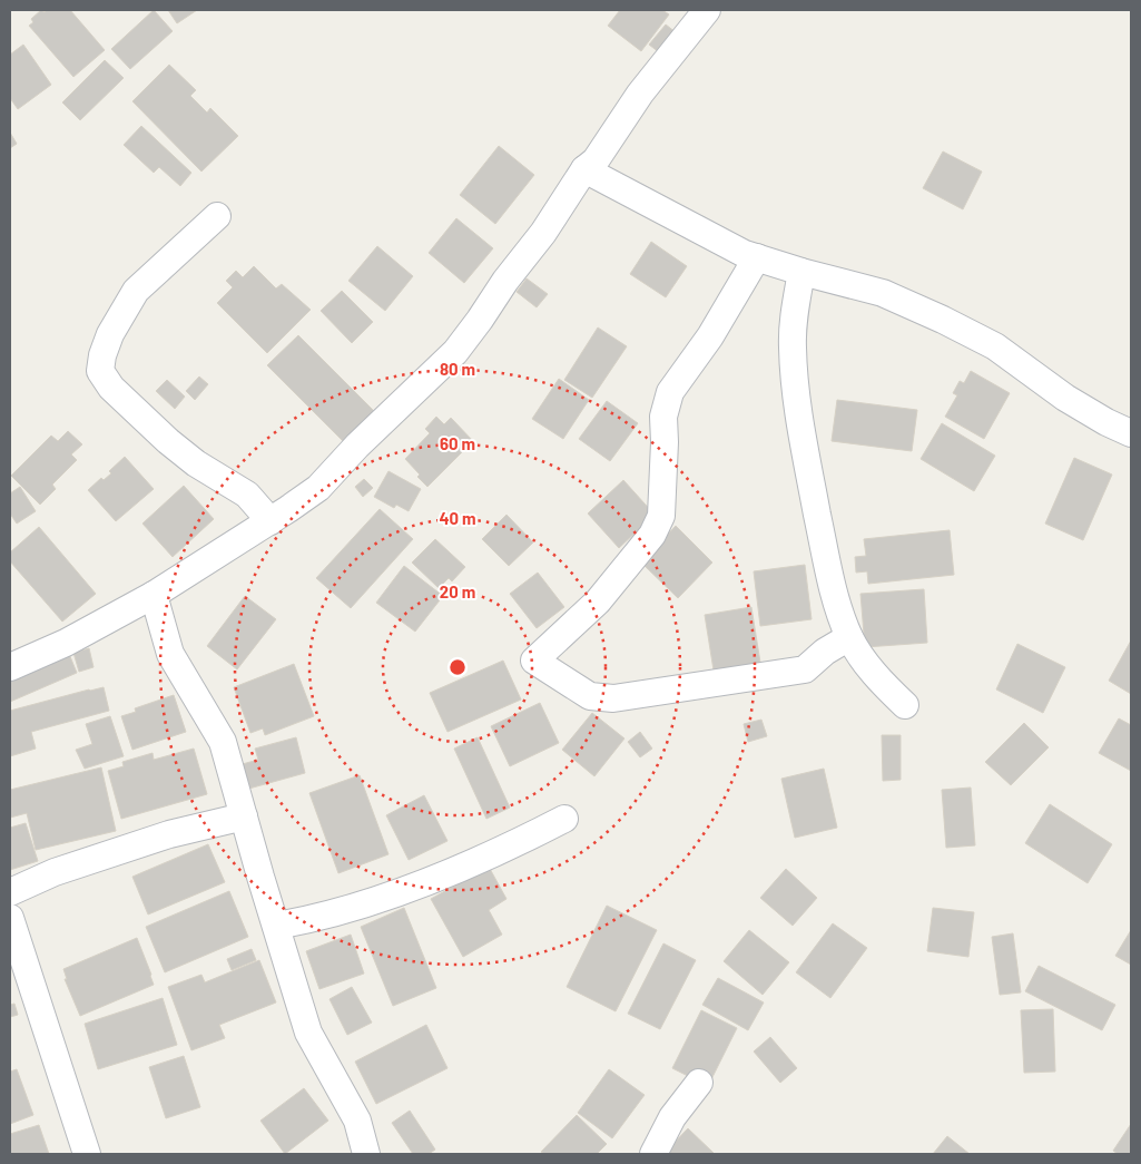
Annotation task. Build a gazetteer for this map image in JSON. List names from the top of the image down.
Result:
{
  "rings": [
    "80 m",
    "60 m",
    "40 m",
    "20 m"
  ]
}
